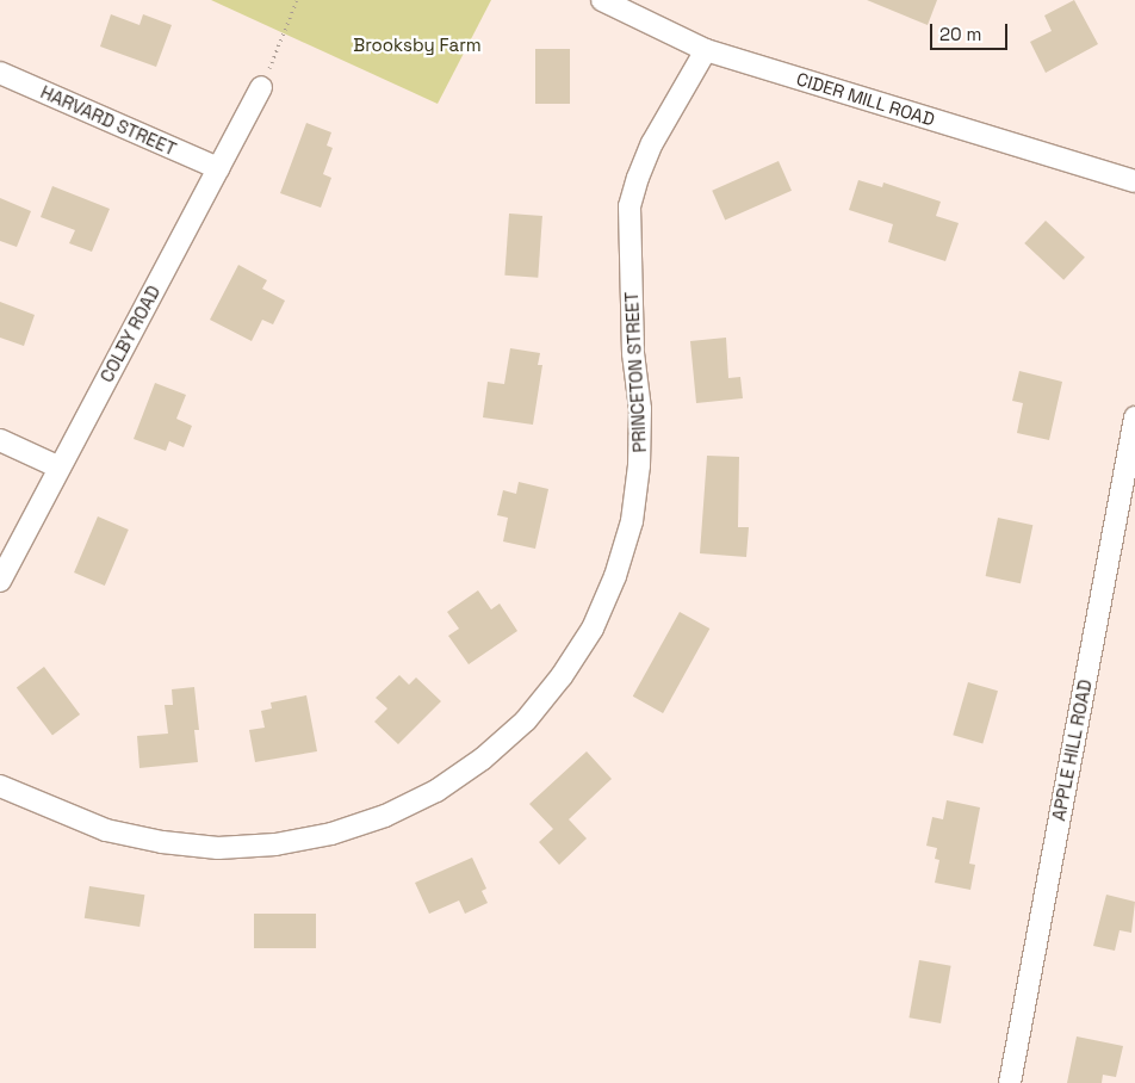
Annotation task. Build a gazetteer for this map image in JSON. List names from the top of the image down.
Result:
{
  "streets": {
    "street": [
      "CIDER MILL ROAD",
      "HARVARD STREET",
      "COLBY ROAD",
      "PRINCETON STREET",
      "APPLE HILL ROAD"
    ]
  },
  "crossings": [
    ["CIDER MILL ROAD", "PRINCETON STREET"],
    ["HARVARD STREET", "COLBY ROAD"]
  ],
  "parks": ["Brooksby Farm"],
  "scale_bar": "20 m"
}
